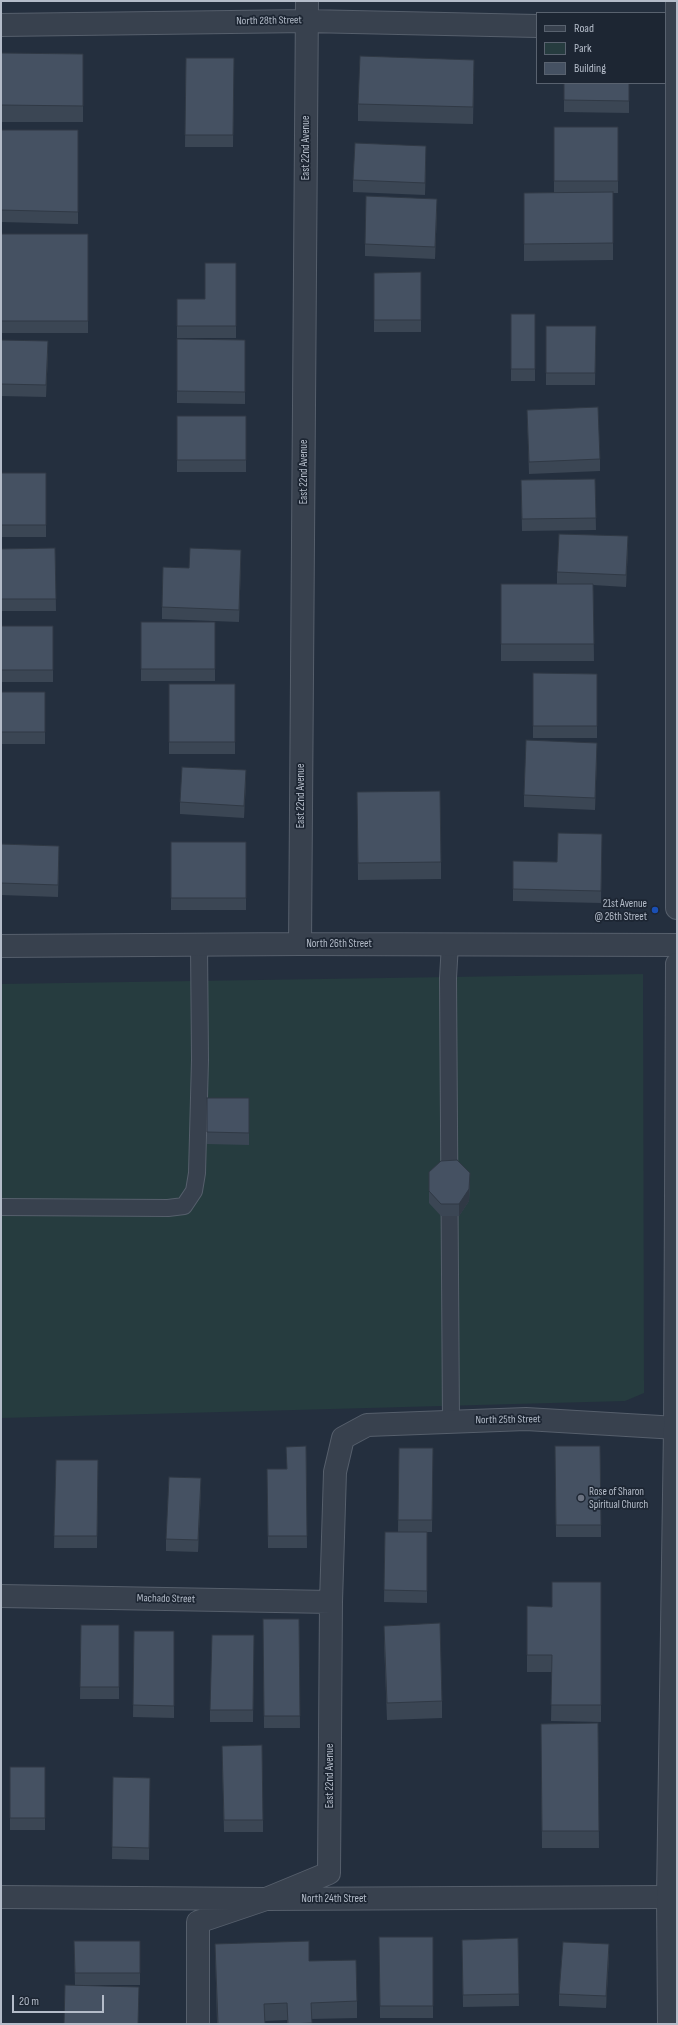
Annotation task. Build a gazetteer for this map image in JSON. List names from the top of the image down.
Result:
{
  "streets": {
    "street": [
      "North 28th Street",
      "East 22nd Avenue",
      "North 26th Street",
      "North 25th Street",
      "Machado Street",
      "North 24th Street"
    ]
  },
  "crossings": [
    ["North 28th Street", "East 22nd Avenue"],
    ["East 22nd Avenue", "North 26th Street"],
    ["East 22nd Avenue", "North 25th Street"],
    ["East 22nd Avenue", "Machado Street"],
    ["East 22nd Avenue", "North 24th Street"]
  ],
  "places": ["21st Avenue @ 26th Street", "Rose of Sharon Spiritual Church"],
  "legend": ["Road", "Park", "Building"],
  "scale_bar": "20 m"
}
